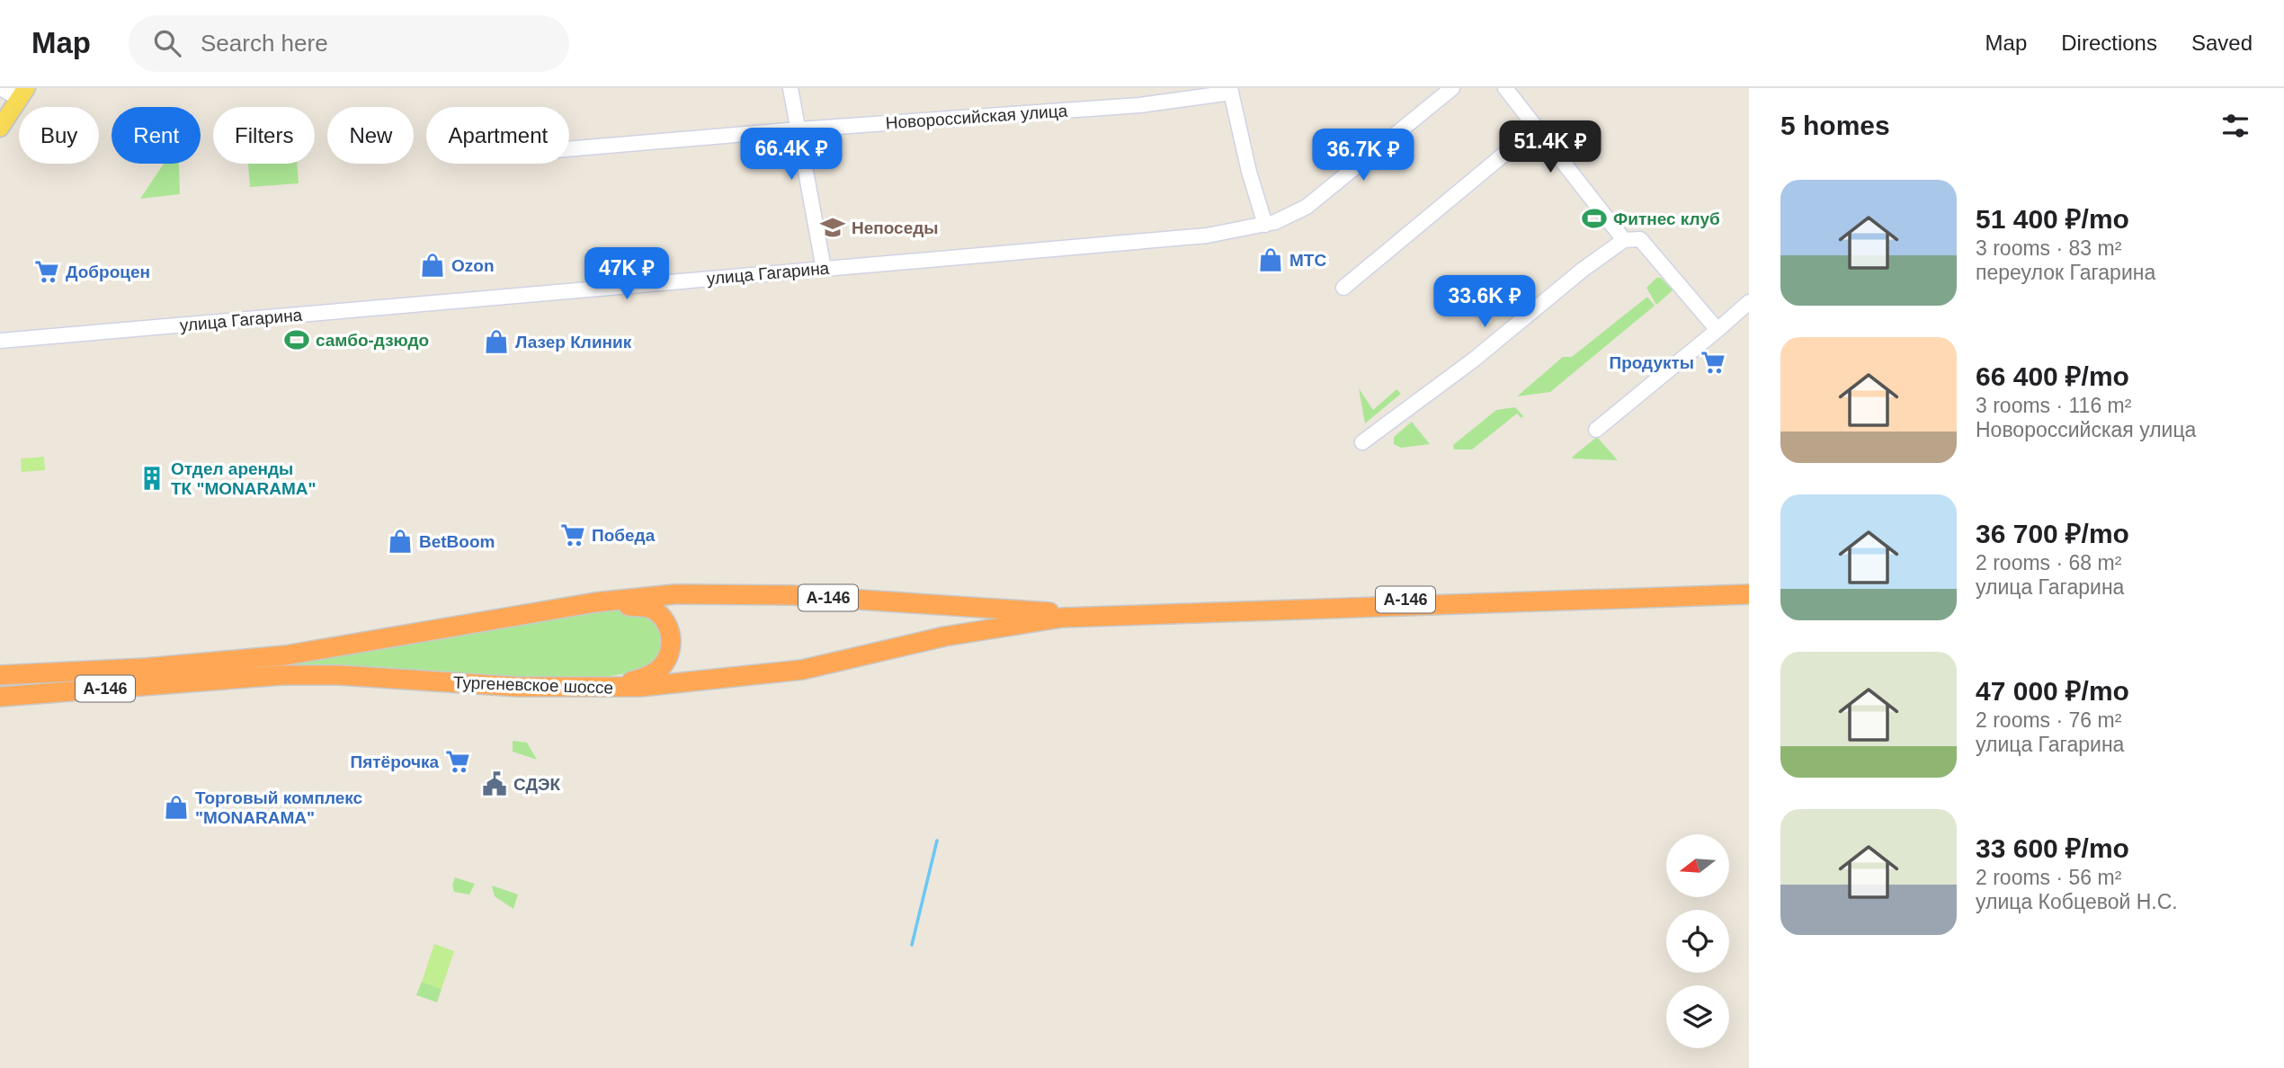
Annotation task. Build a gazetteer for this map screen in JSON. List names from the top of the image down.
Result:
{
  "streets": {
    "highway": ["А-146", "Тургеневское шоссе"],
    "street": ["Новороссийская улица", "улица Гагарина"]
  },
  "crossings": [
    ["А-146", "Тургеневское шоссе"]
  ],
  "places": {
    "sports": ["Фитнес клуб", "самбо-дзюдо"],
    "school or university": ["Непоседы"],
    "shop": [
      "МТС",
      "Ozon",
      "Лазер Клиник",
      "BetBoom",
      "Торговый комплекс \"MONARAMA\""
    ],
    "supermarket": [
      "Доброцен",
      "Продукты",
      "Победа",
      "Пятёрочка"
    ],
    "building": ["Отдел аренды ТК \"MONARAMA\""],
    "public building": ["СДЭК"]
  },
  "north": "left",
  "page": {
    "header": "Map",
    "search": "Search here",
    "nav": ["Map", "Directions", "Saved"],
    "heading": "5 homes",
    "chip": [
      "Buy",
      "Rent",
      "Filters",
      "New",
      "Apartment"
    ],
    "price": [
      "51.4K ₽",
      "66.4K ₽",
      "36.7K ₽",
      "47K ₽",
      "33.6K ₽"
    ],
    "list": [
      {
        "name": "51 400 ₽/mo",
        "note": "3 rooms · 83 m² · переулок Гагарина"
      },
      {
        "name": "66 400 ₽/mo",
        "note": "3 rooms · 116 m² · Новороссийская улица"
      },
      {
        "name": "36 700 ₽/mo",
        "note": "2 rooms · 68 m² · улица Гагарина"
      },
      {
        "name": "47 000 ₽/mo",
        "note": "2 rooms · 76 m² · улица Гагарина"
      },
      {
        "name": "33 600 ₽/mo",
        "note": "2 rooms · 56 m² · улица Кобцевой Н.С."
      }
    ]
  }
}
